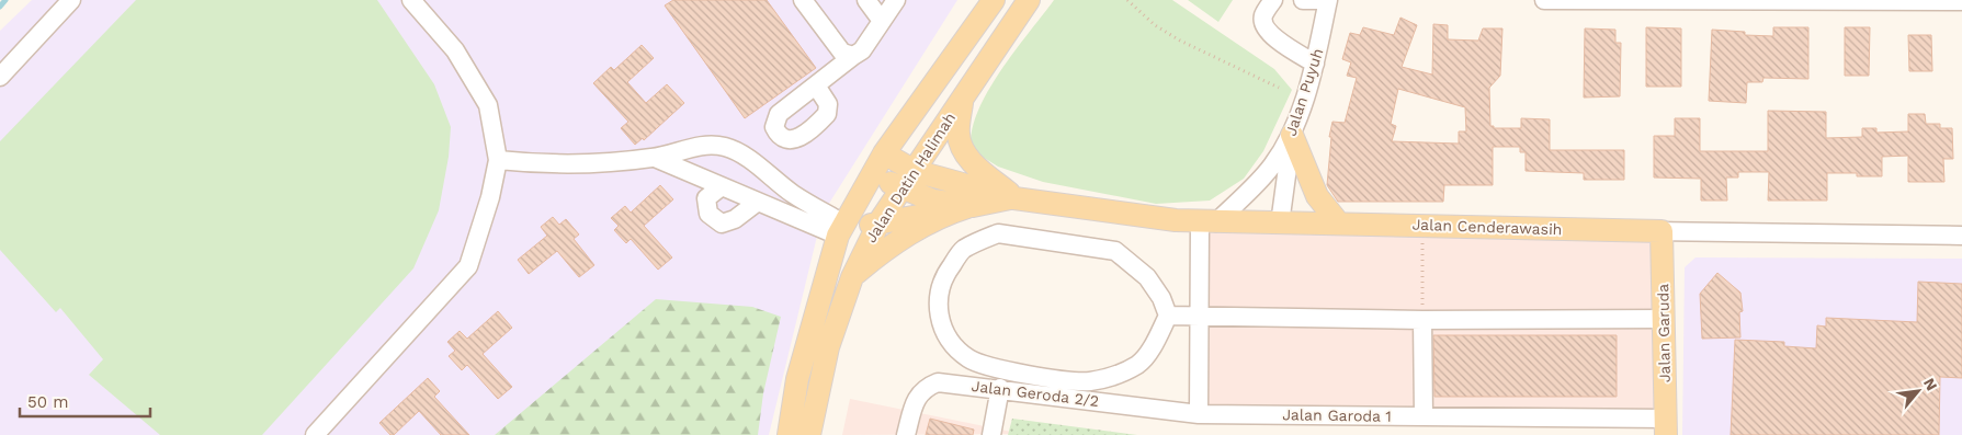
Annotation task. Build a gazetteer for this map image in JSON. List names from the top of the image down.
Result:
{
  "streets": {
    "main road": ["Jalan Datin Halimah", "Jalan Cenderawasih", "Jalan Garuda"],
    "street": ["Jalan Puyuh", "Jalan Geroda 2/2", "Jalan Garoda 1"]
  },
  "crossings": [
    ["Jalan Puyuh", "Jalan Cenderawasih"],
    ["Jalan Datin Halimah", "Jalan Cenderawasih"],
    ["Jalan Cenderawasih", "Jalan Garuda"],
    ["Jalan Garuda", "Jalan Garoda 1"],
    ["Jalan Geroda 2/2", "Jalan Garoda 1"]
  ],
  "scale_bar": "50 m",
  "north": "top right"
}
